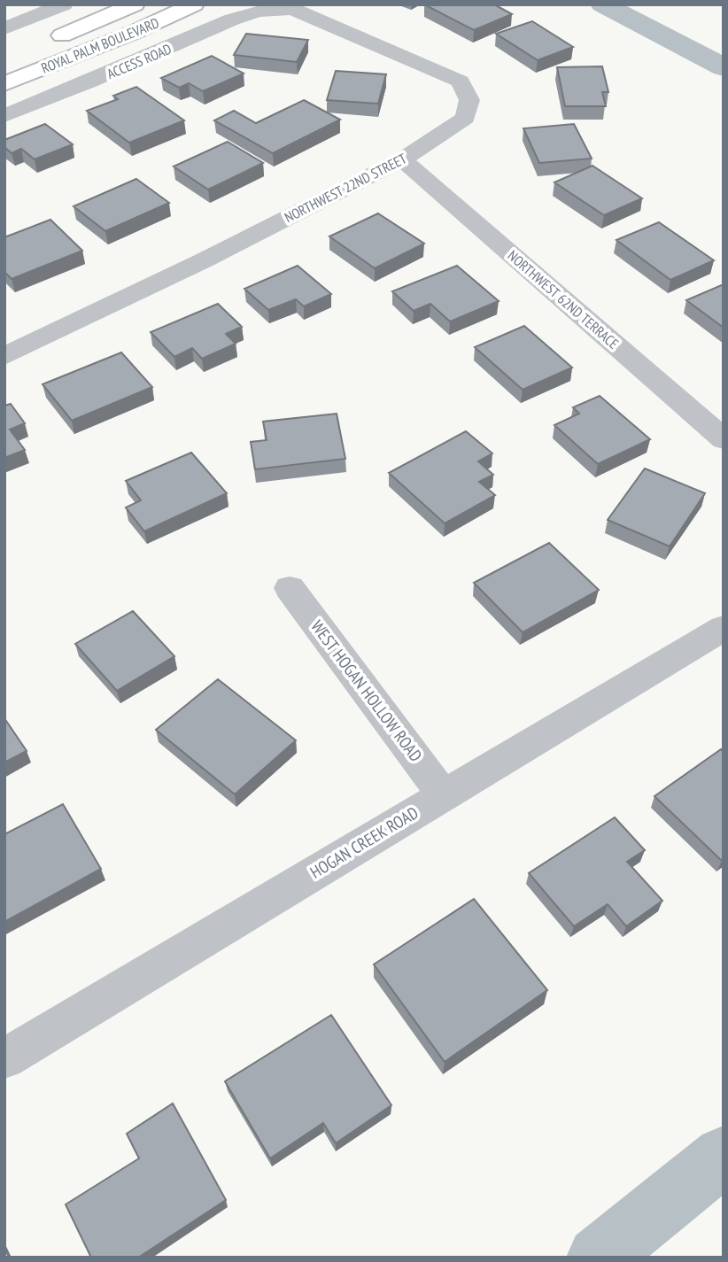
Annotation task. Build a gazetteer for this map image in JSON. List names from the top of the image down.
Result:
{
  "streets": {
    "main road": ["ROYAL PALM BOULEVARD"],
    "street": [
      "ACCESS ROAD",
      "NORTHWEST 22ND STREET",
      "NORTHWEST 62ND TERRACE",
      "WEST HOGAN HOLLOW ROAD",
      "HOGAN CREEK ROAD"
    ]
  },
  "crossings": [
    ["ACCESS ROAD", "NORTHWEST 22ND STREET"],
    ["NORTHWEST 22ND STREET", "NORTHWEST 62ND TERRACE"],
    ["WEST HOGAN HOLLOW ROAD", "HOGAN CREEK ROAD"]
  ]
}
